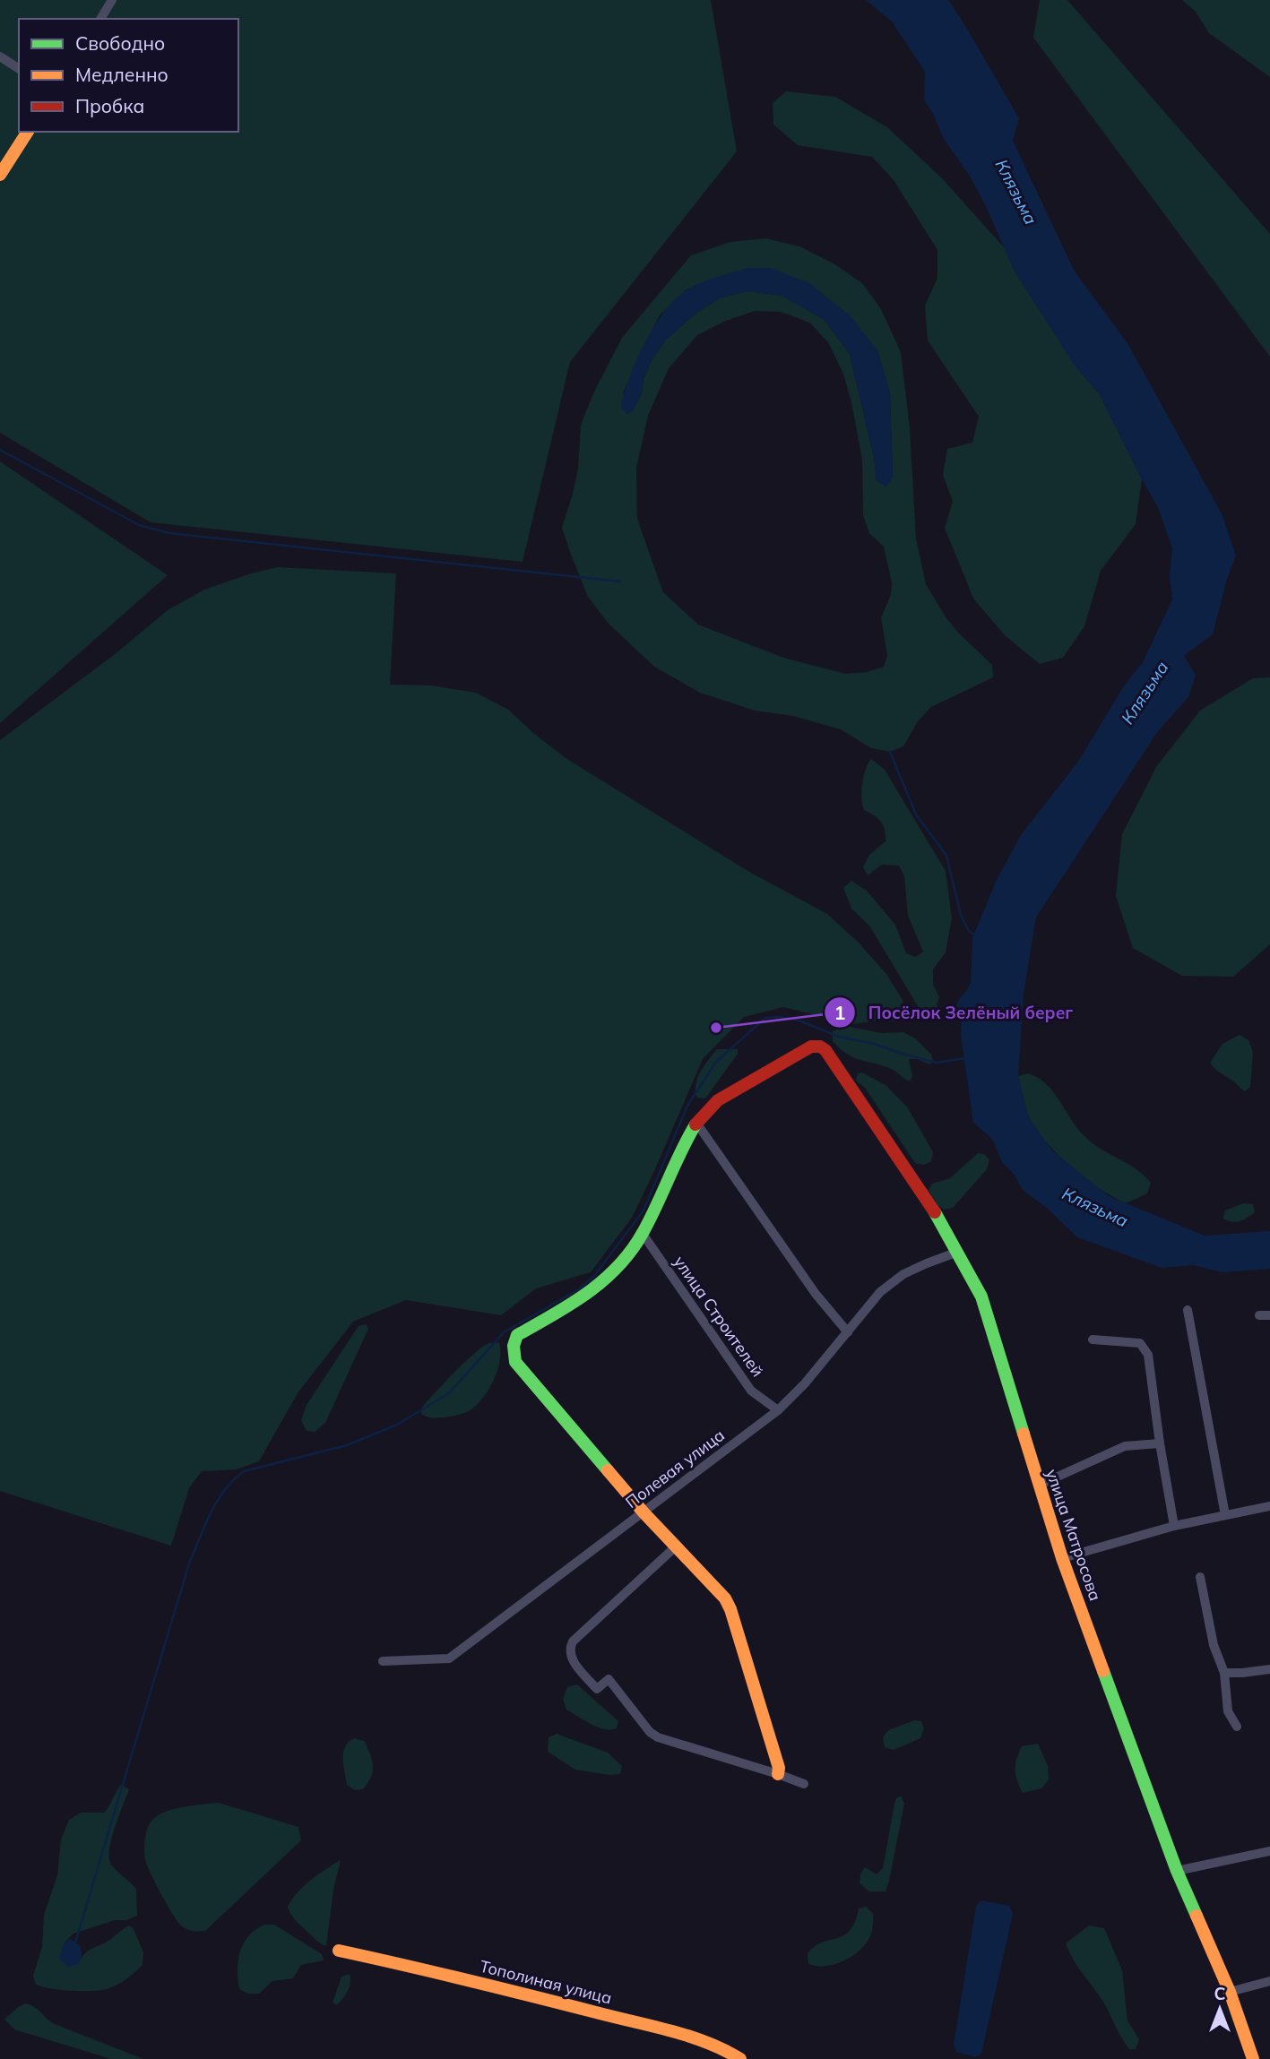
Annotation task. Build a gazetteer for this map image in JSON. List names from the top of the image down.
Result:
{
  "streets": {
    "street": [
      "улица Строителей",
      "Полевая улица",
      "улица Матросова",
      "Тополиная улица"
    ]
  },
  "crossings": [
    ["улица Строителей", "Полевая улица"],
    ["Полевая улица", "улица Матросова"]
  ],
  "water": ["Клязьма"],
  "places": ["Посёлок Зелёный берег"],
  "legend": ["Свободно", "Медленно", "Пробка"],
  "north": "top"
}
